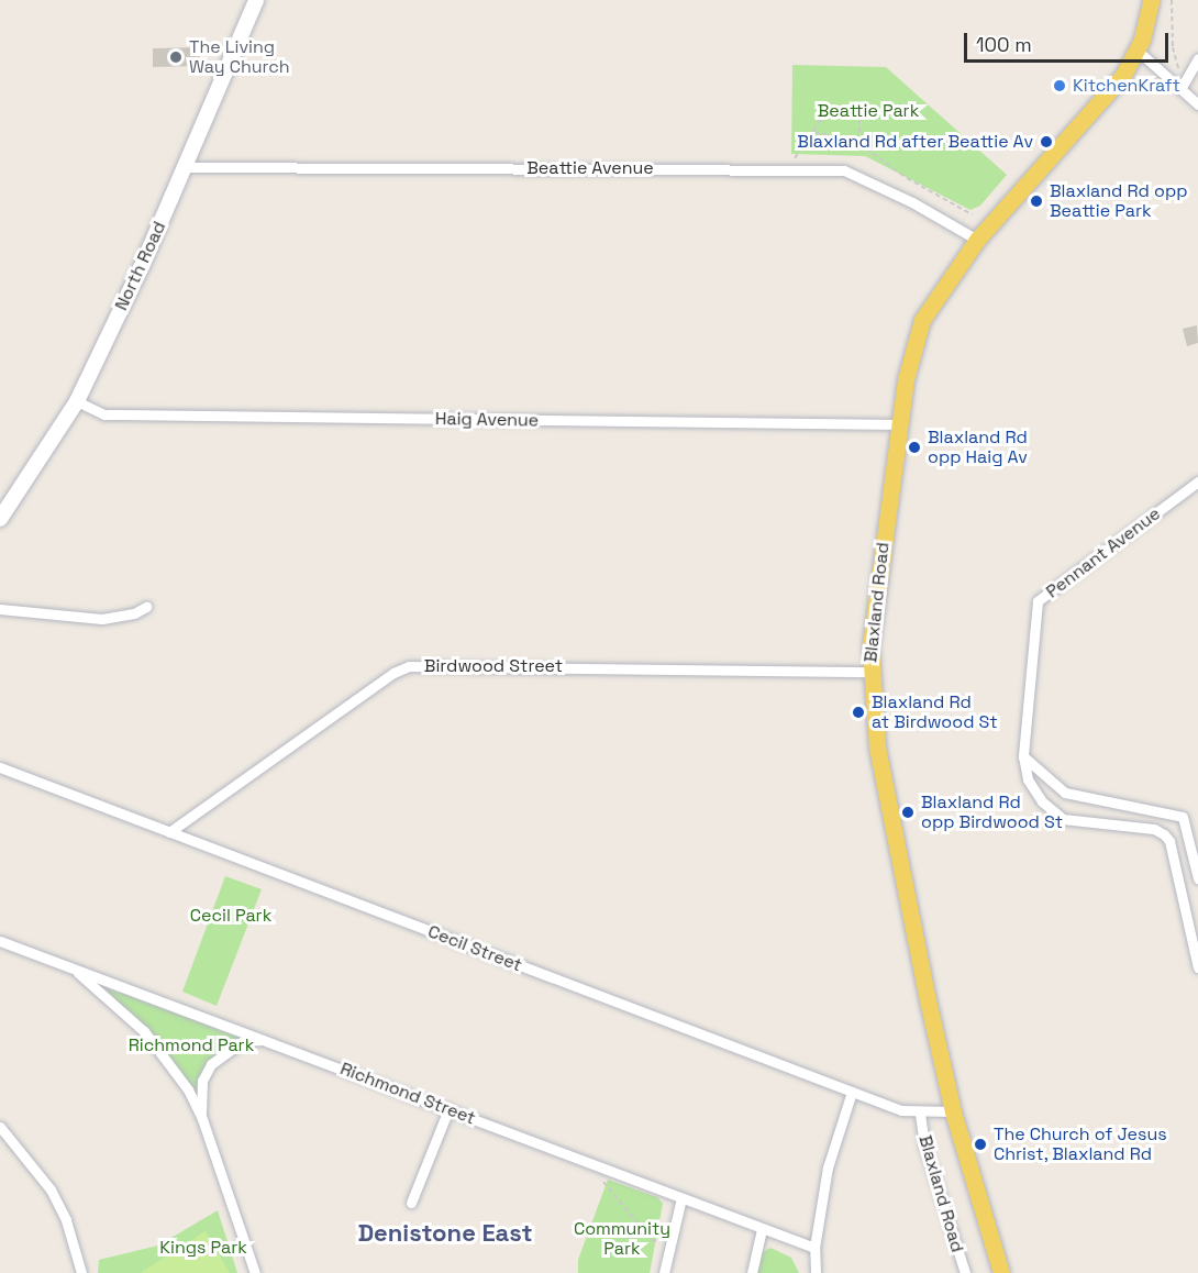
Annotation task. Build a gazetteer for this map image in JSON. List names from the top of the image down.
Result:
{
  "streets": {
    "main road": ["Blaxland Road"],
    "street": [
      "Beattie Avenue",
      "North Road",
      "Haig Avenue",
      "Pennant Avenue",
      "Birdwood Street",
      "Cecil Street",
      "Richmond Street"
    ]
  },
  "crossings": [
    ["Beattie Avenue", "North Road"],
    ["Beattie Avenue", "Blaxland Road"],
    ["North Road", "Haig Avenue"],
    ["Haig Avenue", "Blaxland Road"],
    ["Blaxland Road", "Birdwood Street"],
    ["Blaxland Road", "Cecil Street"],
    ["Birdwood Street", "Cecil Street"]
  ],
  "districts": ["Denistone East"],
  "parks": [
    "Beattie Park",
    "Cecil Park",
    "Richmond Park",
    "Community Park",
    "Kings Park"
  ],
  "places": [
    "The Living Way Church",
    "KitchenKraft",
    "Blaxland Rd after Beattie Av",
    "Blaxland Rd opp Beattie Park",
    "Blaxland Rd opp Haig Av",
    "Blaxland Rd at Birdwood St",
    "Blaxland Rd opp Birdwood St",
    "The Church of Jesus Christ, Blaxland Rd"
  ],
  "scale_bar": "100 m"
}
